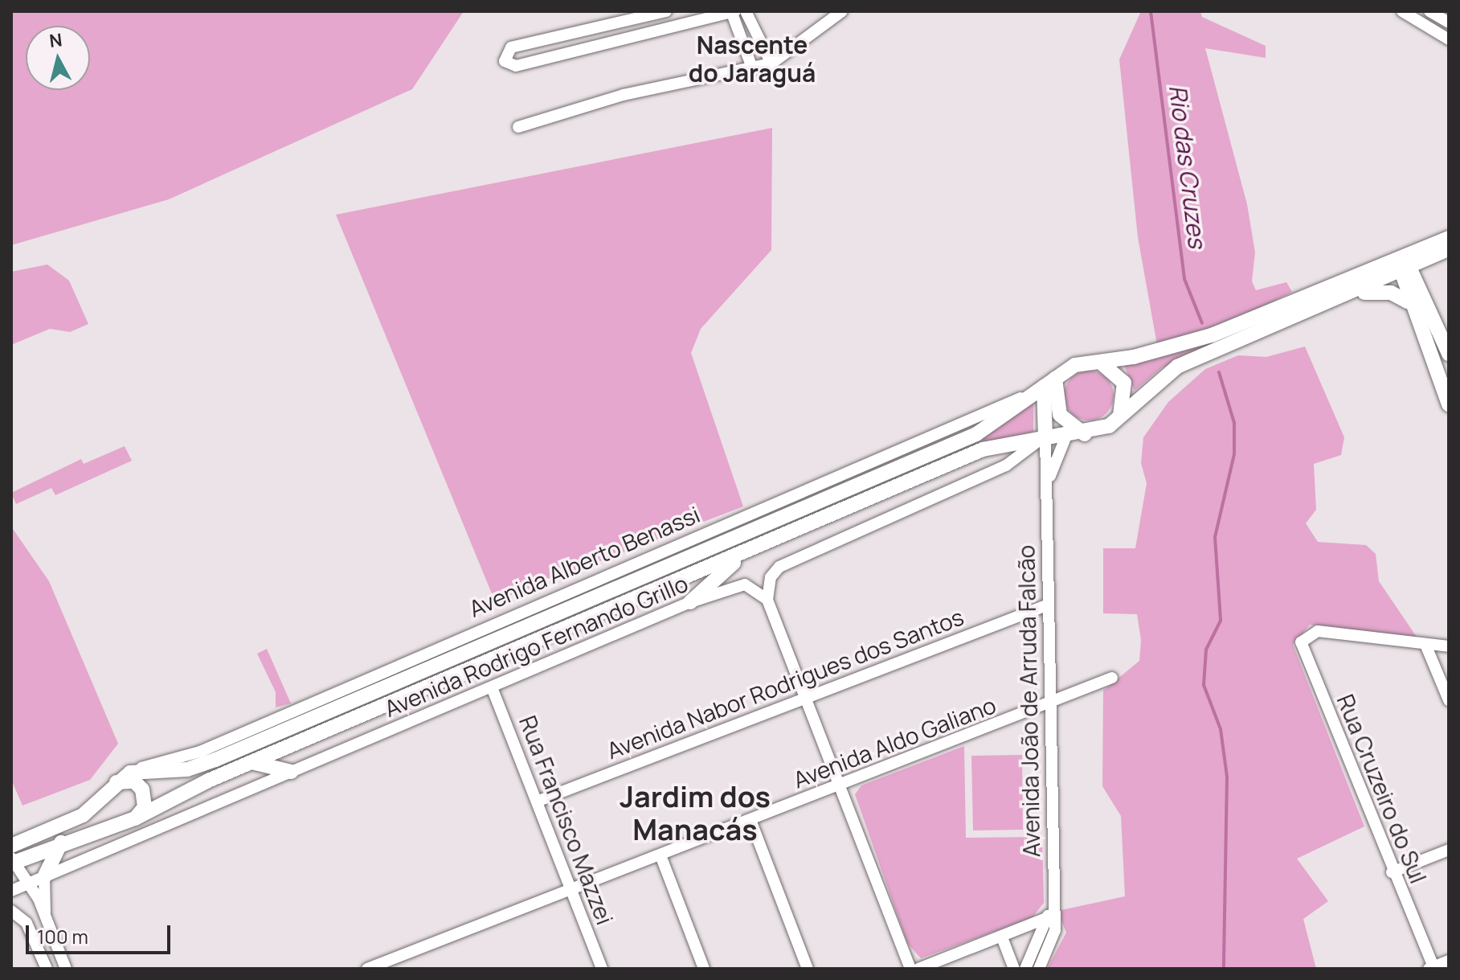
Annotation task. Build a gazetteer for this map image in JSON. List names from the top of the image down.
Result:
{
  "streets": {
    "street": [
      "Avenida Rodrigo Fernando Grillo",
      "Avenida Nabor Rodrigues dos Santos",
      "Avenida João de Arruda Falcão",
      "Avenida Aldo Galiano",
      "Rua Cruzeiro do Sul",
      "Rua Francisco Mazzei"
    ]
  },
  "crossings": [
    ["Avenida Rodrigo Fernando Grillo", "Rua Francisco Mazzei"],
    ["Avenida Nabor Rodrigues dos Santos", "Avenida João de Arruda Falcão"],
    ["Avenida Nabor Rodrigues dos Santos", "Rua Francisco Mazzei"],
    ["Avenida João de Arruda Falcão", "Avenida Aldo Galiano"],
    ["Avenida Aldo Galiano", "Rua Francisco Mazzei"]
  ],
  "districts": ["Nascente do Jaraguá", "Jardim dos Manacás"],
  "water": ["Rio das Cruzes"],
  "scale_bar": "100 m",
  "north": "top"
}
